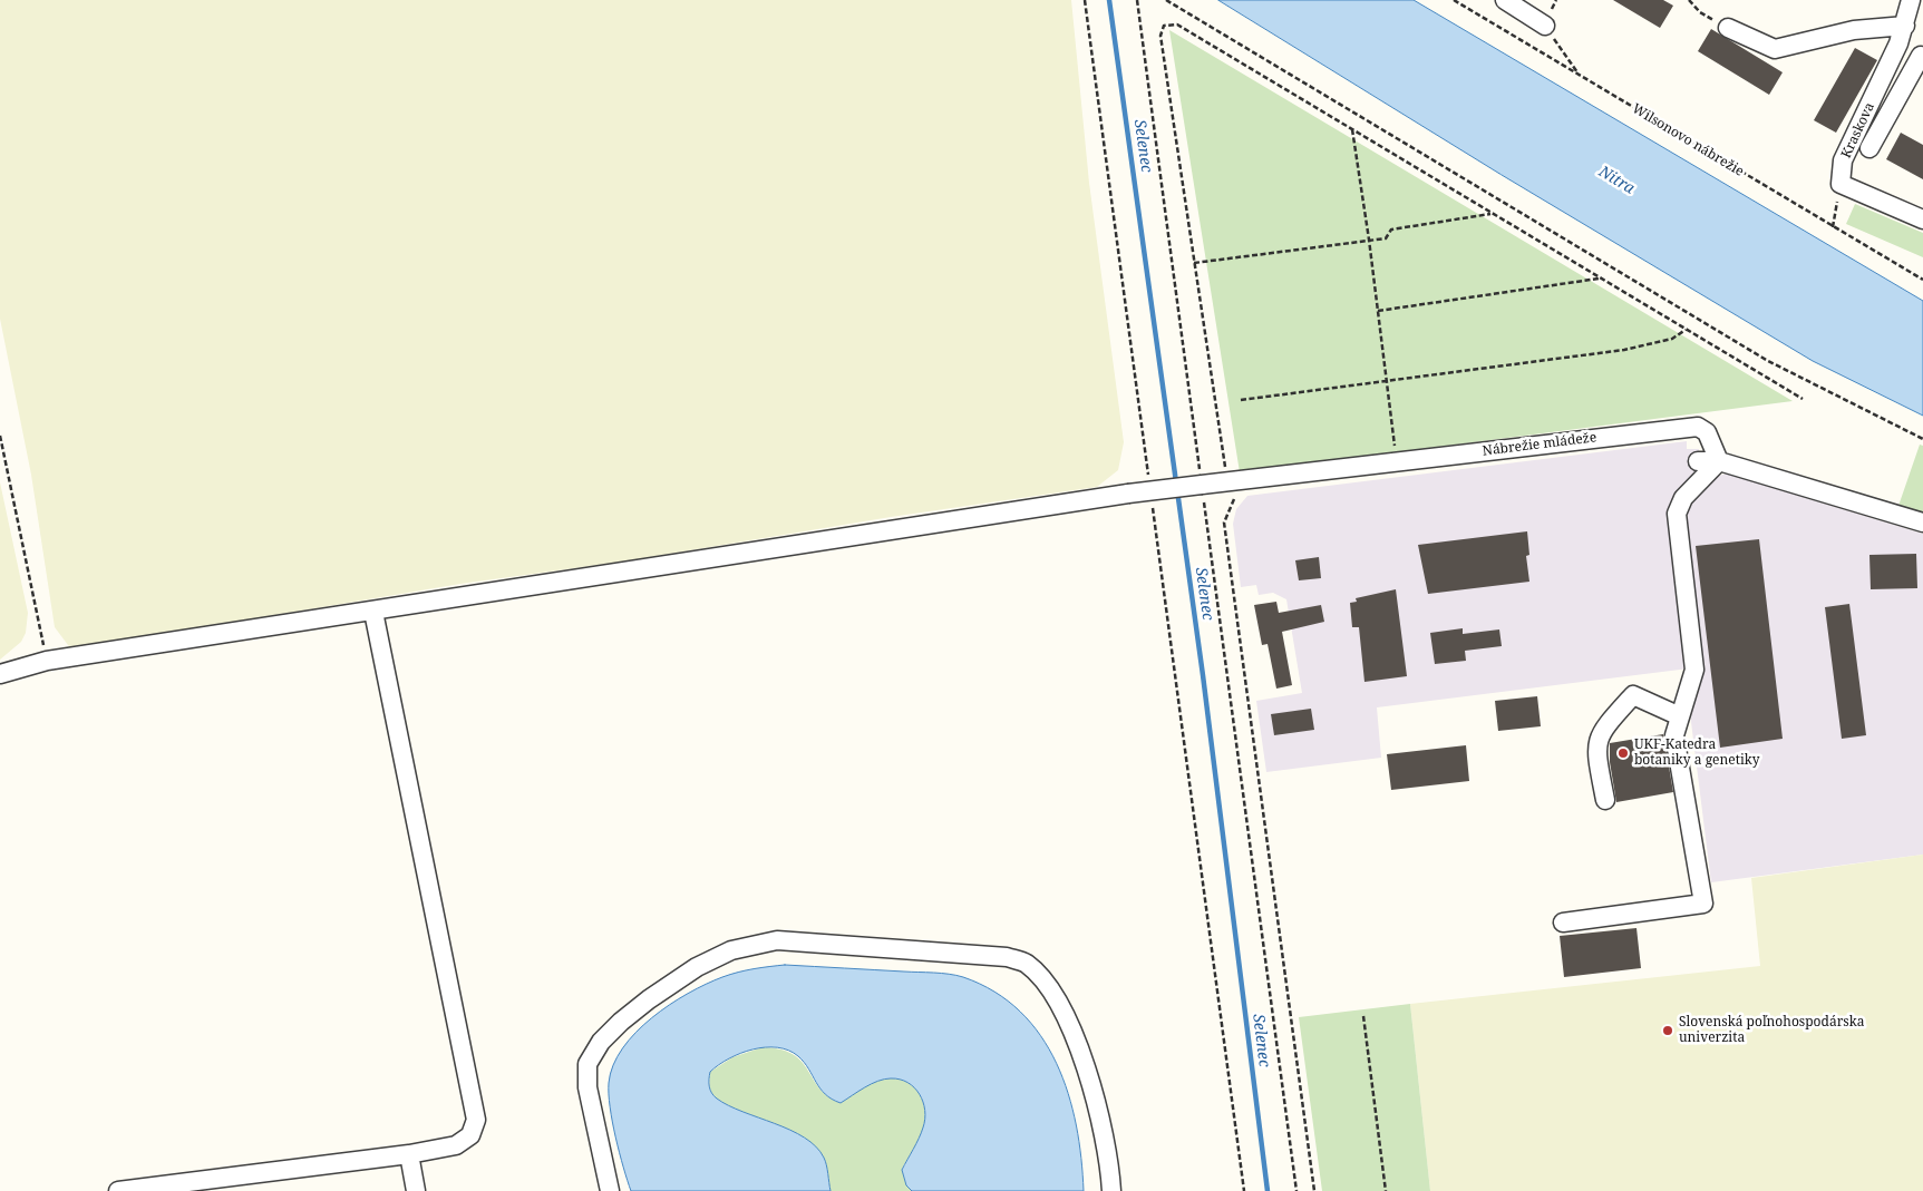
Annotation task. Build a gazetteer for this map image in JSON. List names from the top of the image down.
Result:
{
  "streets": {
    "street": ["Kraskova", "Nábrežie mládeže"],
    "path": ["Wilsonovo nábrežie"]
  },
  "water": ["Selenec", "Nitra"],
  "places": ["UKF-Katedra botaniky a genetiky", "Slovenská poľnohospodárska univerzita"]
}
